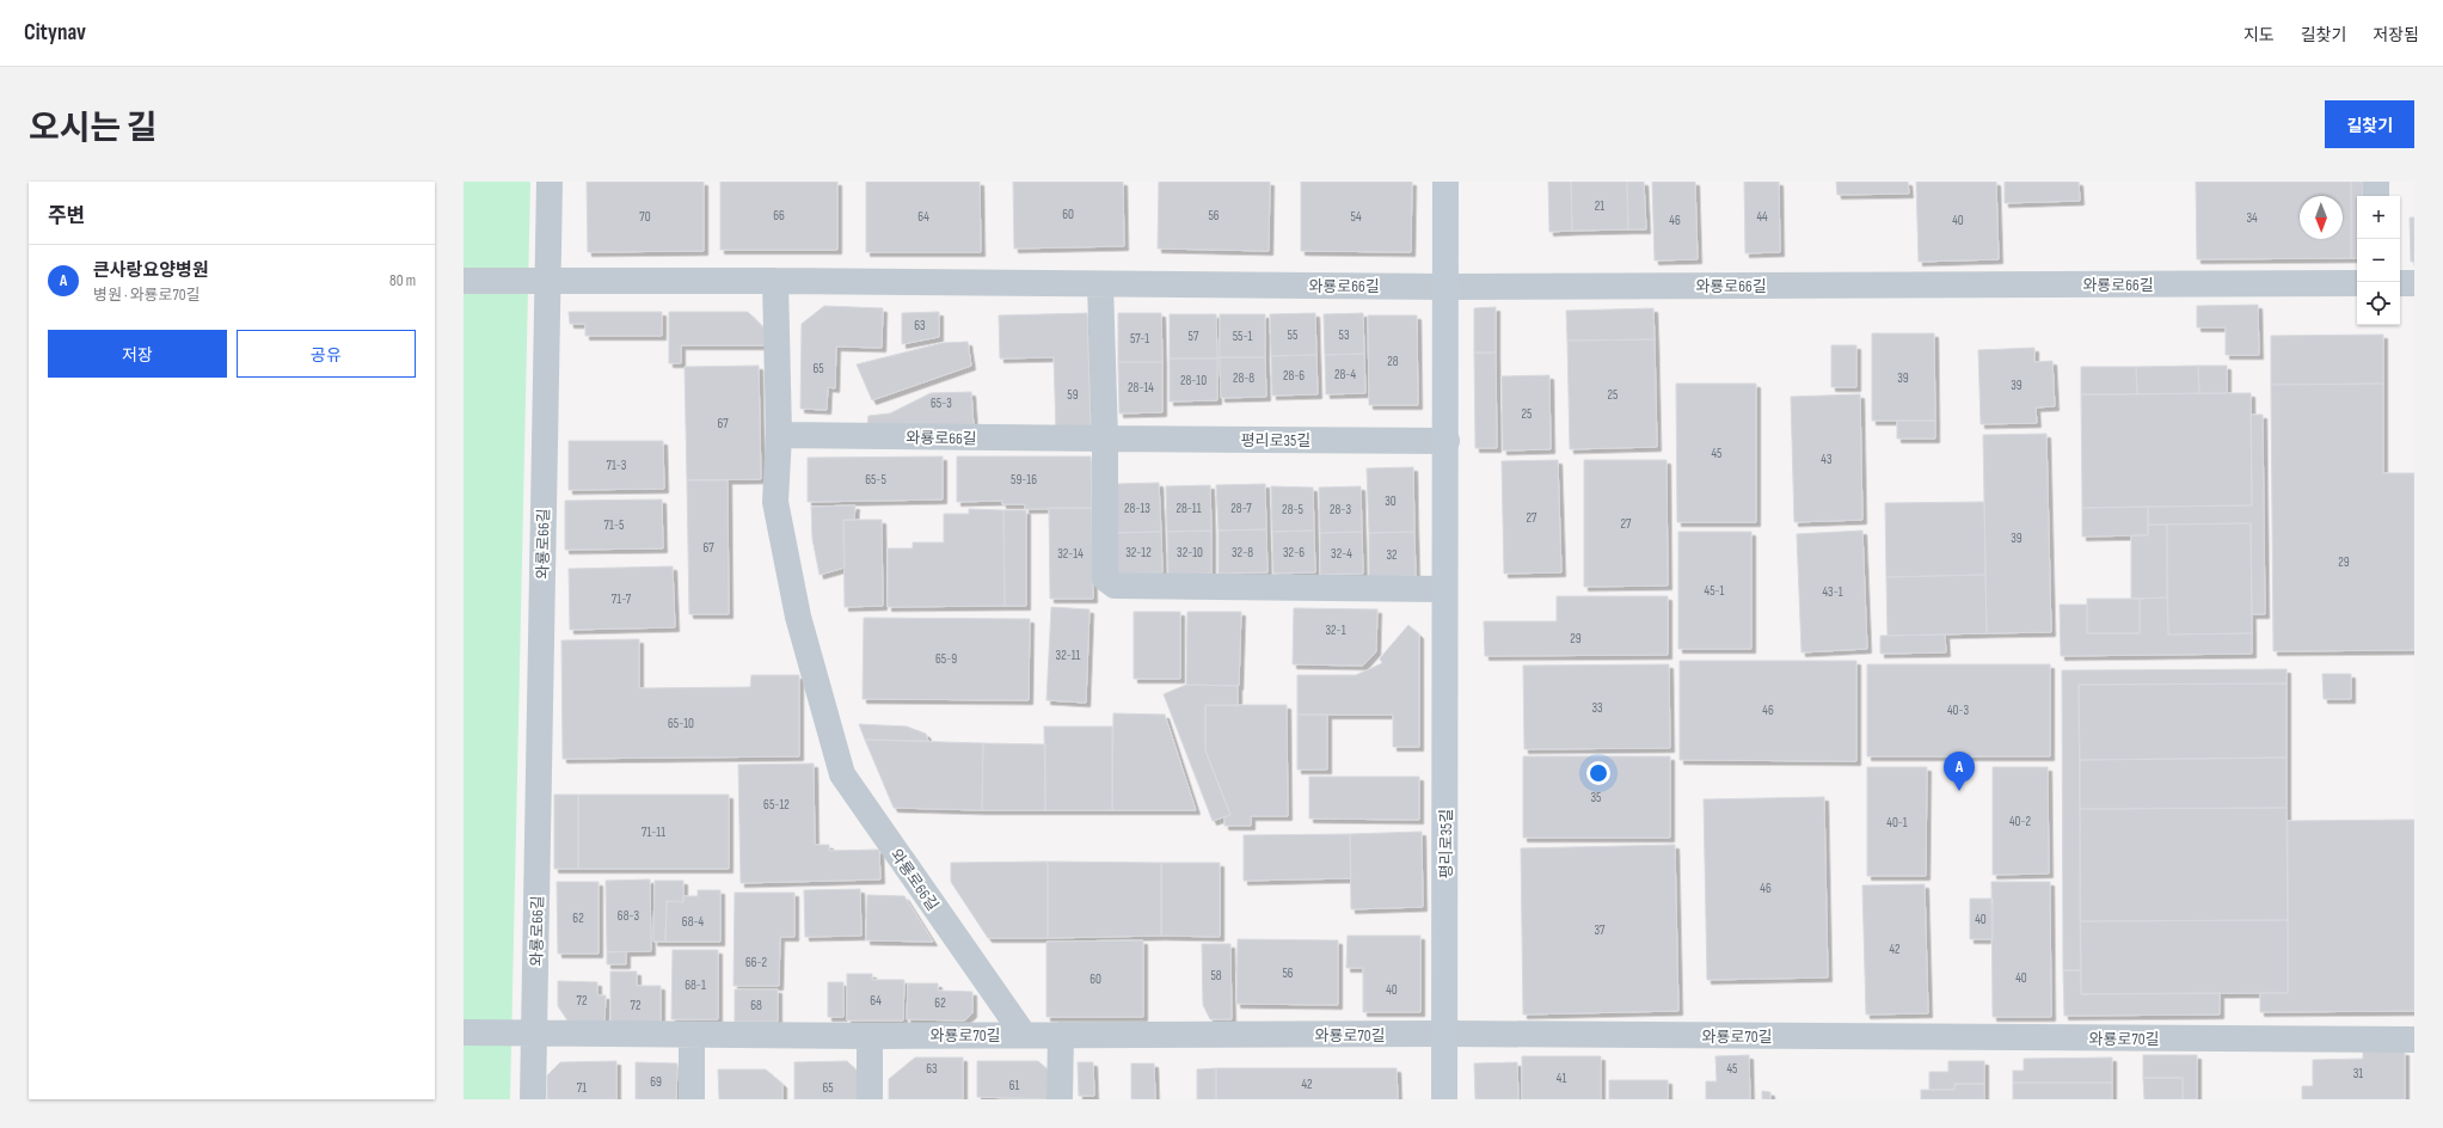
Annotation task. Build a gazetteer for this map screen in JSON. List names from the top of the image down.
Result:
{
  "streets": {
    "street": ["와룡로66길", "평리로35길", "와룡로70길"]
  },
  "crossings": [
    ["와룡로66길", "평리로35길"],
    ["와룡로66길", "와룡로70길"],
    ["평리로35길", "와룡로70길"]
  ],
  "house_numbers": [
    "21",
    "60",
    "66",
    "56",
    "70",
    "64",
    "54",
    "44",
    "34",
    "46",
    "40",
    "63",
    "55",
    "53",
    "57",
    "55-1",
    "57-1",
    "28",
    "65",
    "28-4",
    "28-6",
    "28-8",
    "39",
    "28-10",
    "39",
    "28-14",
    "59",
    "25",
    "65-3",
    "25",
    "67",
    "45",
    "43",
    "71-3",
    "65-5",
    "59-16",
    "30",
    "28-13",
    "28-11",
    "28-7",
    "28-5",
    "28-3",
    "27",
    "27",
    "71-5",
    "39",
    "67",
    "32-12",
    "32-10",
    "32-8",
    "32-6",
    "32-14",
    "32-4",
    "32",
    "29",
    "45-1",
    "43-1",
    "71-7",
    "32-1",
    "29",
    "32-11",
    "65-9",
    "33",
    "46",
    "40-3",
    "65-10",
    "35",
    "65-12",
    "40-2",
    "40-1",
    "71-11",
    "46",
    "68-3",
    "62",
    "40",
    "68-4",
    "37",
    "42",
    "66-2",
    "56",
    "58",
    "40",
    "60",
    "68-1",
    "40",
    "72",
    "64",
    "62",
    "72",
    "68",
    "63",
    "45",
    "31",
    "41",
    "69",
    "42",
    "61",
    "71",
    "65"
  ],
  "north": "bottom",
  "page": {
    "header": "Citynav",
    "nav": ["지도", "길찾기", "저장됨"],
    "title": "오시는 길",
    "buttons": [
      "길찾기",
      ["저장", "공유"]
    ],
    "heading": "주변",
    "map_buttons": ["+", "−"],
    "list": [
      {
        "mark": "A",
        "name": "큰사랑요양병원",
        "note": "병원 · 와룡로70길",
        "value": "80 m"
      }
    ],
    "pins": "A"
  }
}
